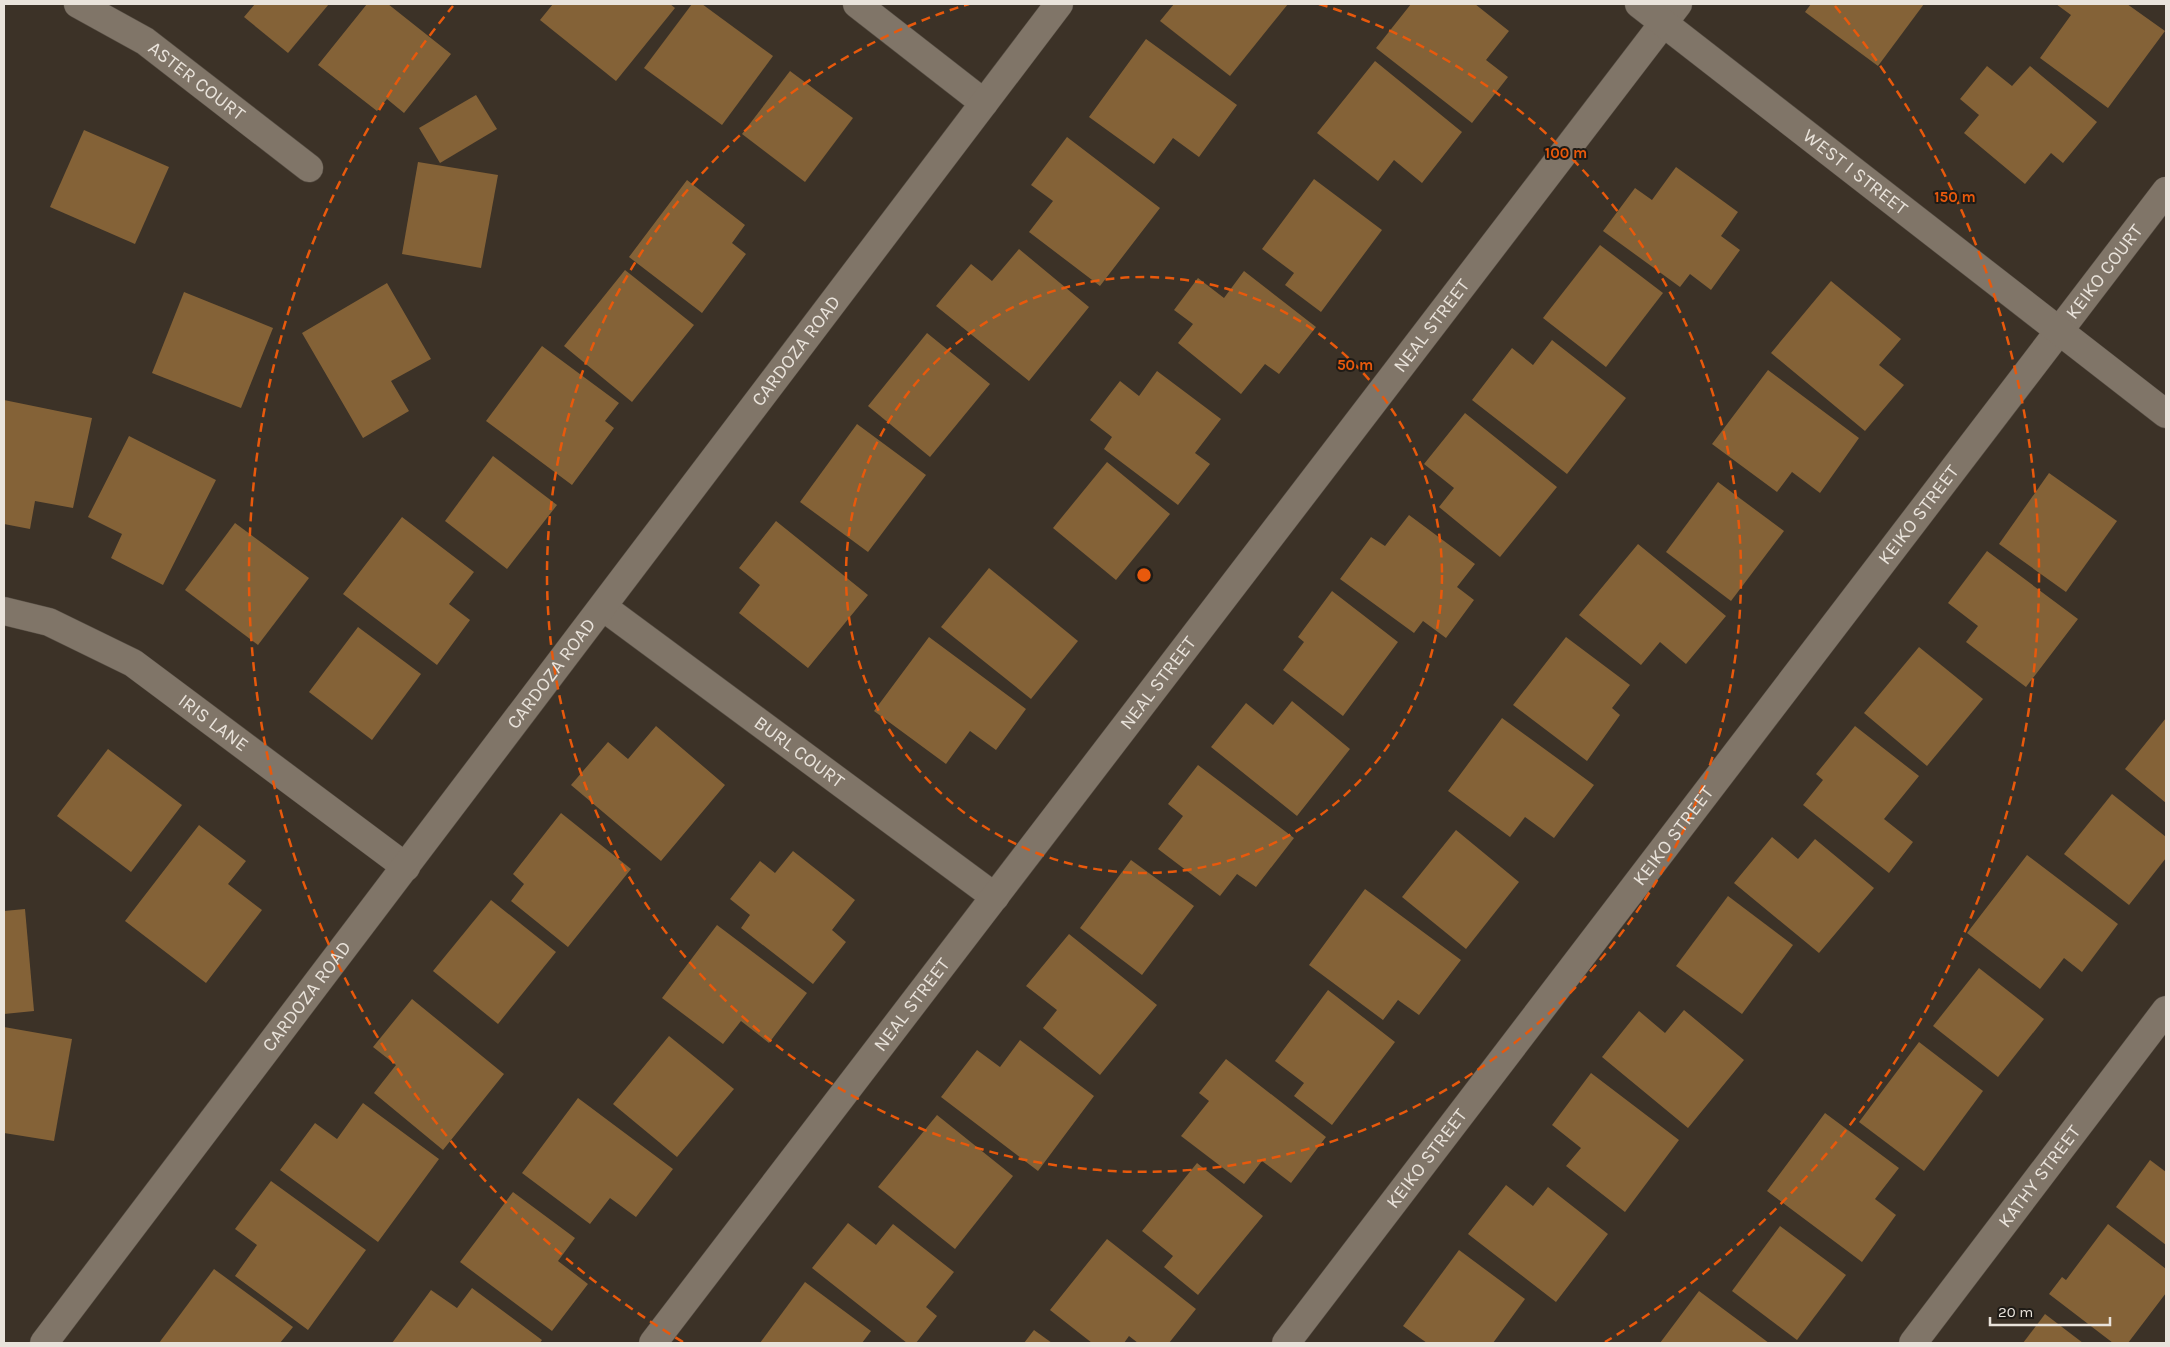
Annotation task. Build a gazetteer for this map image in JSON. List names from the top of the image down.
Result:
{
  "streets": {
    "street": [
      "ASTER COURT",
      "WEST I STREET",
      "KEIKO COURT",
      "NEAL STREET",
      "CARDOZA ROAD",
      "KEIKO STREET",
      "IRIS LANE",
      "BURL COURT",
      "KATHY STREET"
    ]
  },
  "crossings": [
    ["WEST I STREET", "KEIKO COURT"],
    ["WEST I STREET", "NEAL STREET"],
    ["WEST I STREET", "KEIKO STREET"],
    ["KEIKO COURT", "KEIKO STREET"],
    ["NEAL STREET", "BURL COURT"],
    ["CARDOZA ROAD", "IRIS LANE"],
    ["CARDOZA ROAD", "BURL COURT"]
  ],
  "scale_bar": "20 m",
  "rings": ["100 m", "150 m", "50 m"]
}
